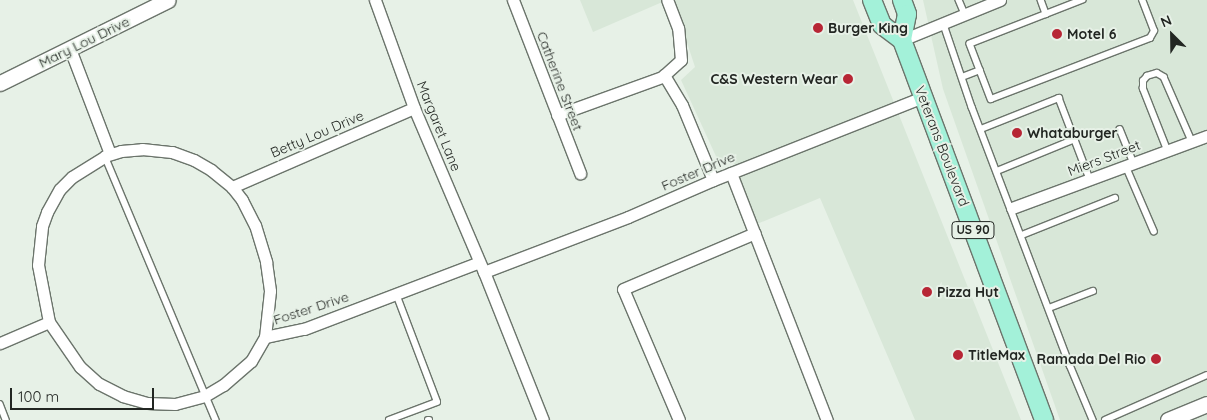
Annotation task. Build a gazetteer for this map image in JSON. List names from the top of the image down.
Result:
{
  "streets": {
    "main road": ["Mary Lou Drive", "Veterans Boulevard", "US 90"],
    "street": [
      "Catherine Street",
      "Margaret Lane",
      "Betty Lou Drive",
      "Miers Street",
      "Foster Drive"
    ]
  },
  "crossings": [
    ["Margaret Lane", "Betty Lou Drive"],
    ["Margaret Lane", "Foster Drive"],
    ["Veterans Boulevard", "Foster Drive"]
  ],
  "places": [
    "Burger King",
    "Motel 6",
    "C&S Western Wear",
    "Whataburger",
    "Pizza Hut",
    "TitleMax",
    "Ramada Del Rio"
  ],
  "scale_bar": "100 m",
  "north": "top left"
}
